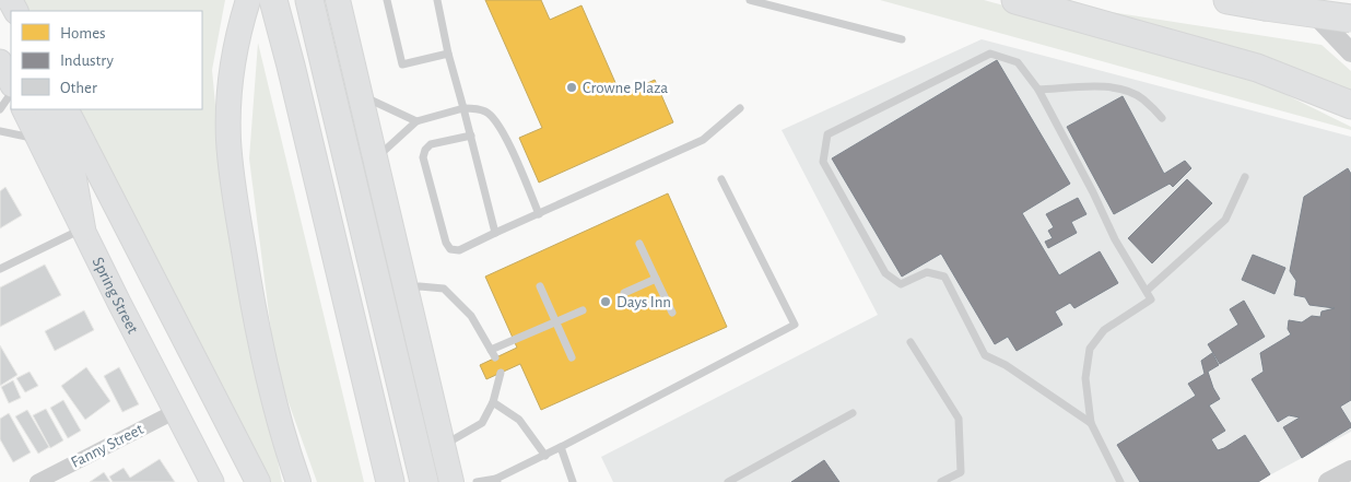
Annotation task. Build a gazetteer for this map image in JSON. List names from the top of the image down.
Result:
{
  "streets": {
    "main road": ["Spring Street"],
    "street": ["Fanny Street"]
  },
  "crossings": [
    ["Spring Street", "Fanny Street"]
  ],
  "places": ["Crowne Plaza", "Days Inn"],
  "legend": ["Homes", "Industry", "Other"]
}
